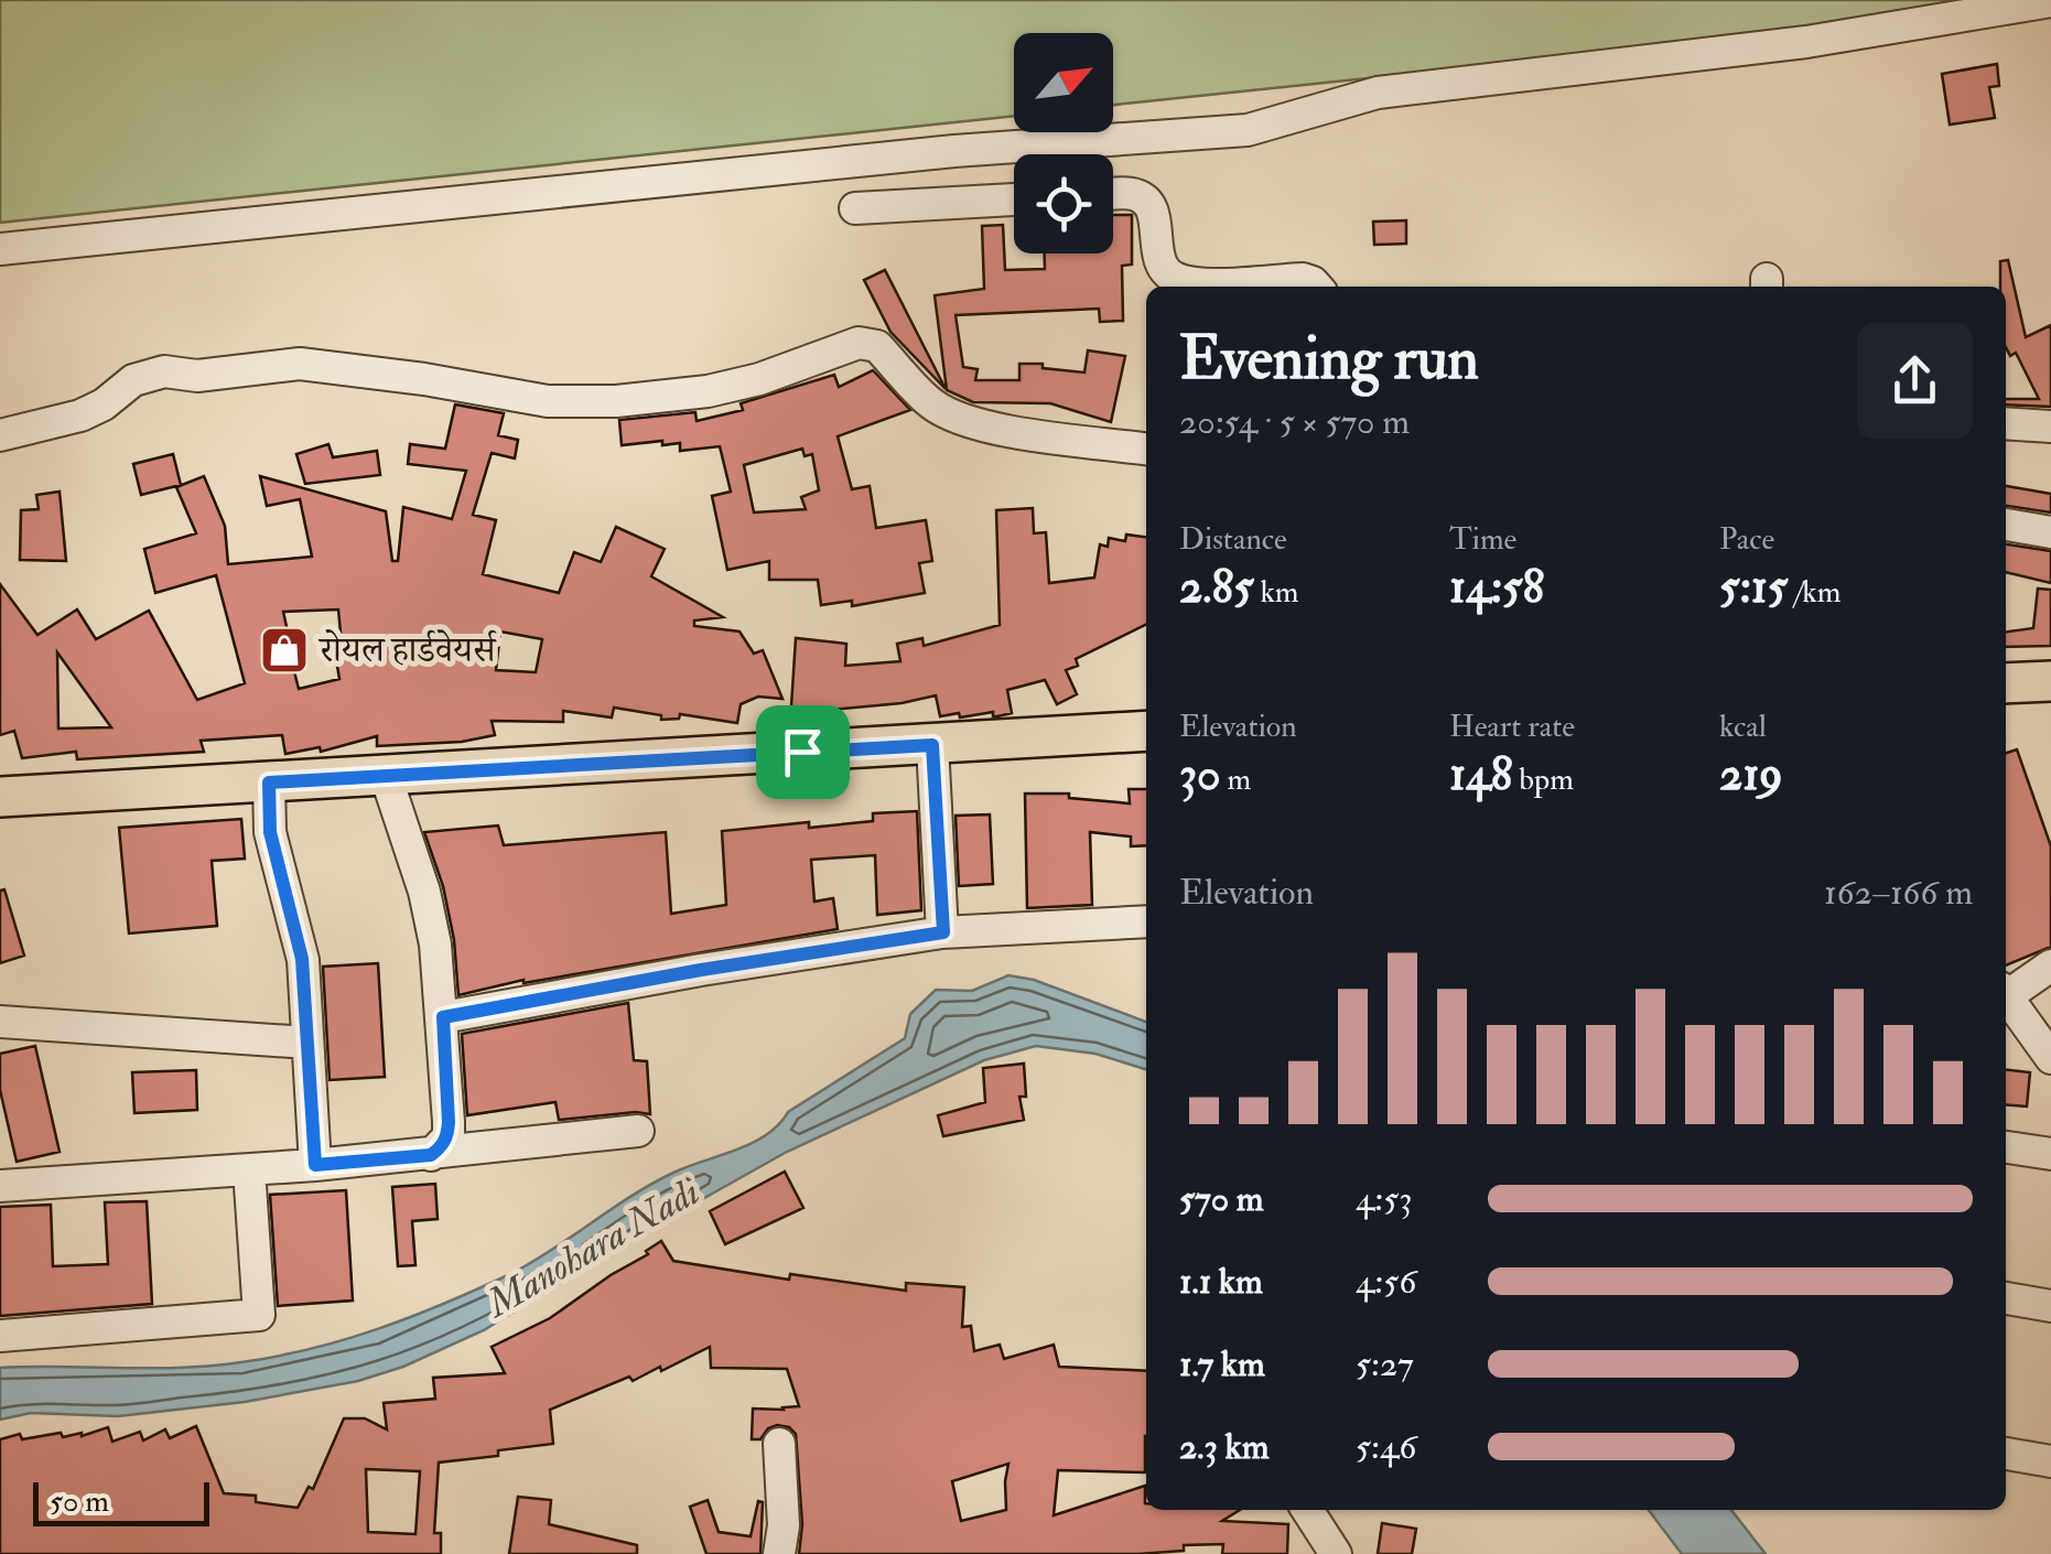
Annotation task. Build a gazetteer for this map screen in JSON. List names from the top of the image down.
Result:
{
  "water": ["Manohara Nadi"],
  "places": {
    "shop": ["रोयल हार्डवेयर्स"]
  },
  "scale_bar": "50 m",
  "north": "top right",
  "page": {
    "heading": ["Evening run", "20:54 · 5 × 570 m"],
    "stats": [
      ["Distance", "2.85 km"],
      ["Time", "14:58"],
      ["Pace", "5:15 /km"],
      ["Elevation", "30 m"],
      ["Heart rate", "148 bpm"],
      ["kcal", "219"]
    ],
    "chart": ["Elevation", "162–166 m"],
    "list": [
      {
        "name": "570 m",
        "note": "4:53"
      },
      {
        "name": "1.1 km",
        "note": "4:56"
      },
      {
        "name": "1.7 km",
        "note": "5:27"
      },
      {
        "name": "2.3 km",
        "note": "5:46"
      }
    ],
    "scale": "50 m"
  }
}
